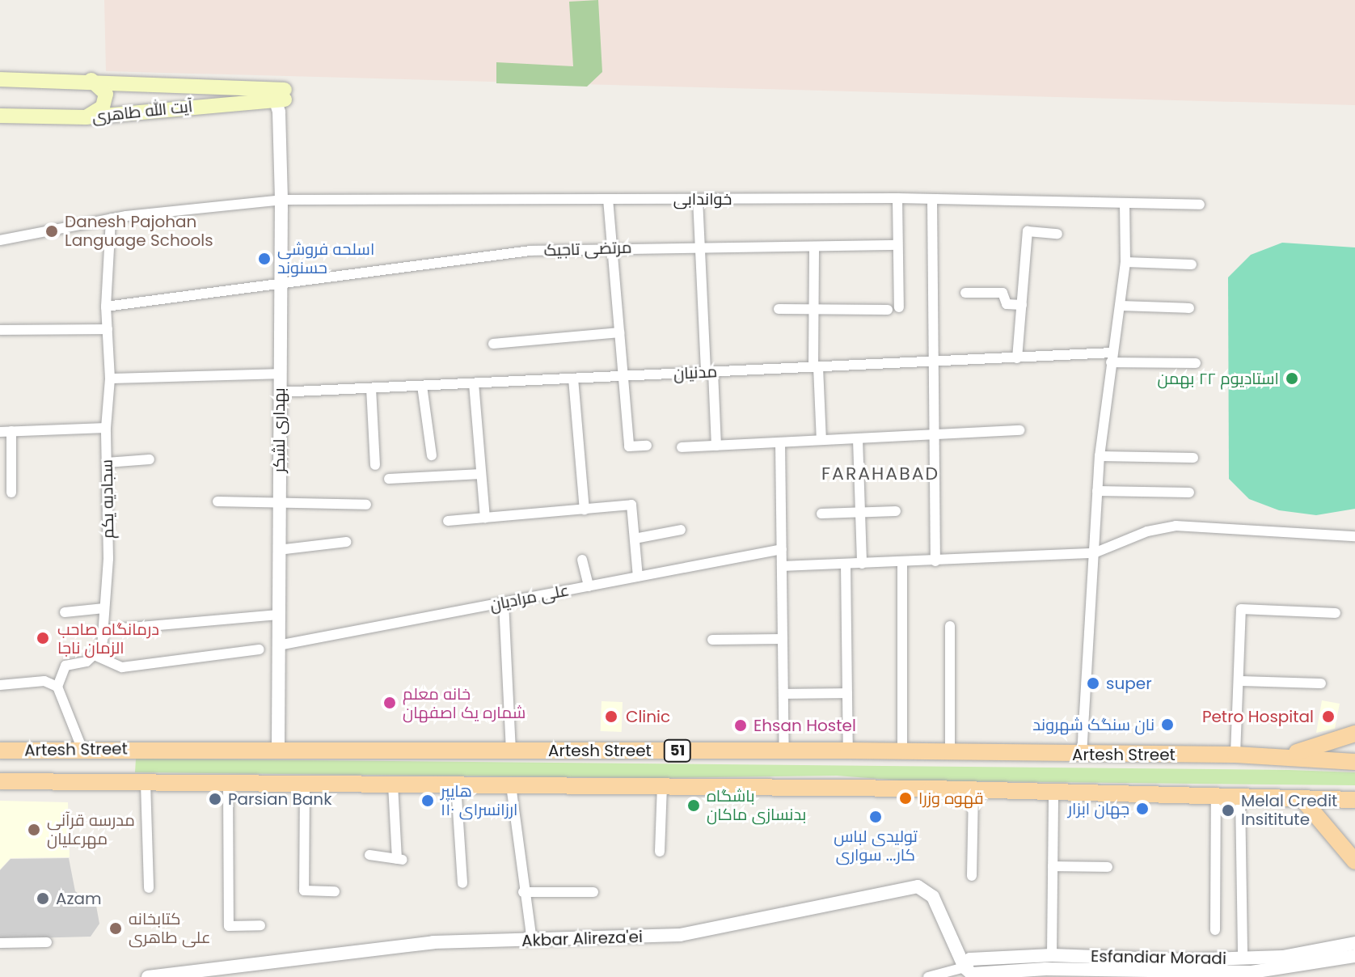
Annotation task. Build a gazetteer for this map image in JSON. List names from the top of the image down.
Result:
{
  "streets": {
    "main road": ["آیت الله طاهری", "Artesh Street", "51"],
    "street": [
      "خواندابی",
      "مرتضی تاجیک",
      "مدنیان",
      "بهداری لشکر",
      "سجادیه یکم",
      "علی مرادیان",
      "Akbar Alireza'ei",
      "Esfandiar Moradi"
    ]
  },
  "crossings": [
    ["آیت الله طاهری", "بهداری لشکر"],
    ["خواندابی", "بهداری لشکر"],
    ["خواندابی", "سجادیه یکم"],
    ["مرتضی تاجیک", "بهداری لشکر"],
    ["مرتضی تاجیک", "سجادیه یکم"],
    ["مدنیان", "بهداری لشکر"],
    ["بهداری لشکر", "علی مرادیان"],
    ["بهداری لشکر", "Artesh Street"],
    ["Akbar Alireza'ei", "Esfandiar Moradi"]
  ],
  "districts": ["FARAHABAD"],
  "places": [
    "Danesh Pajohan Language Schools",
    "اسلحه فروشی حسنوند",
    "استادیوم ۲۲ بهمن",
    "درمانگاه صاحب الزمان ناجا",
    "super",
    "خانه معلم شماره یک اصفهان",
    "Clinic",
    "Petro Hospital",
    "نان سنگک شهروند",
    "Ehsan Hostel",
    "قهوه وزرا",
    "Parsian Bank",
    "هایپر ارزانسرای ۱۱۰",
    "باشگاه بدنسازی ماکان",
    "جهان ابزار",
    "Melal Credit Insititute",
    "تولیدی لباس کار... سواری",
    "مدرسه قرآنی مهرعلیان",
    "Azam",
    "کتابخانه علی طاهری"
  ]
}
